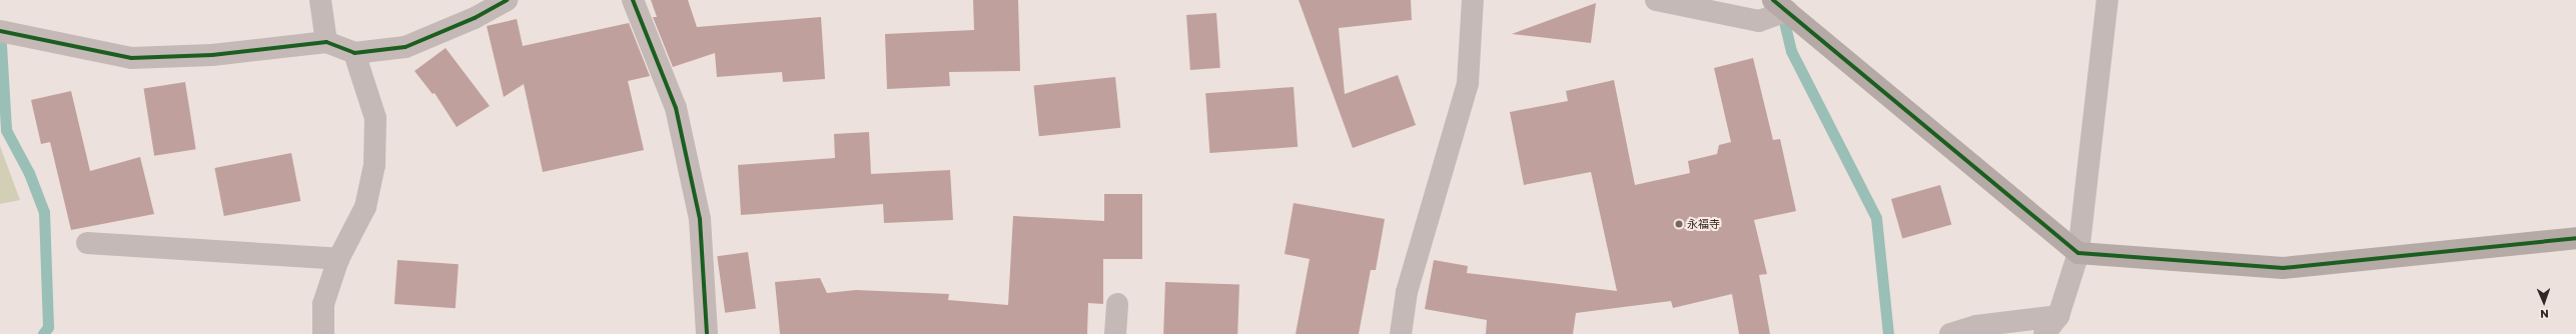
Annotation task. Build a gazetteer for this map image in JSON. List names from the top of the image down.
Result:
{
  "places": ["永福寺"],
  "north": "bottom"
}
